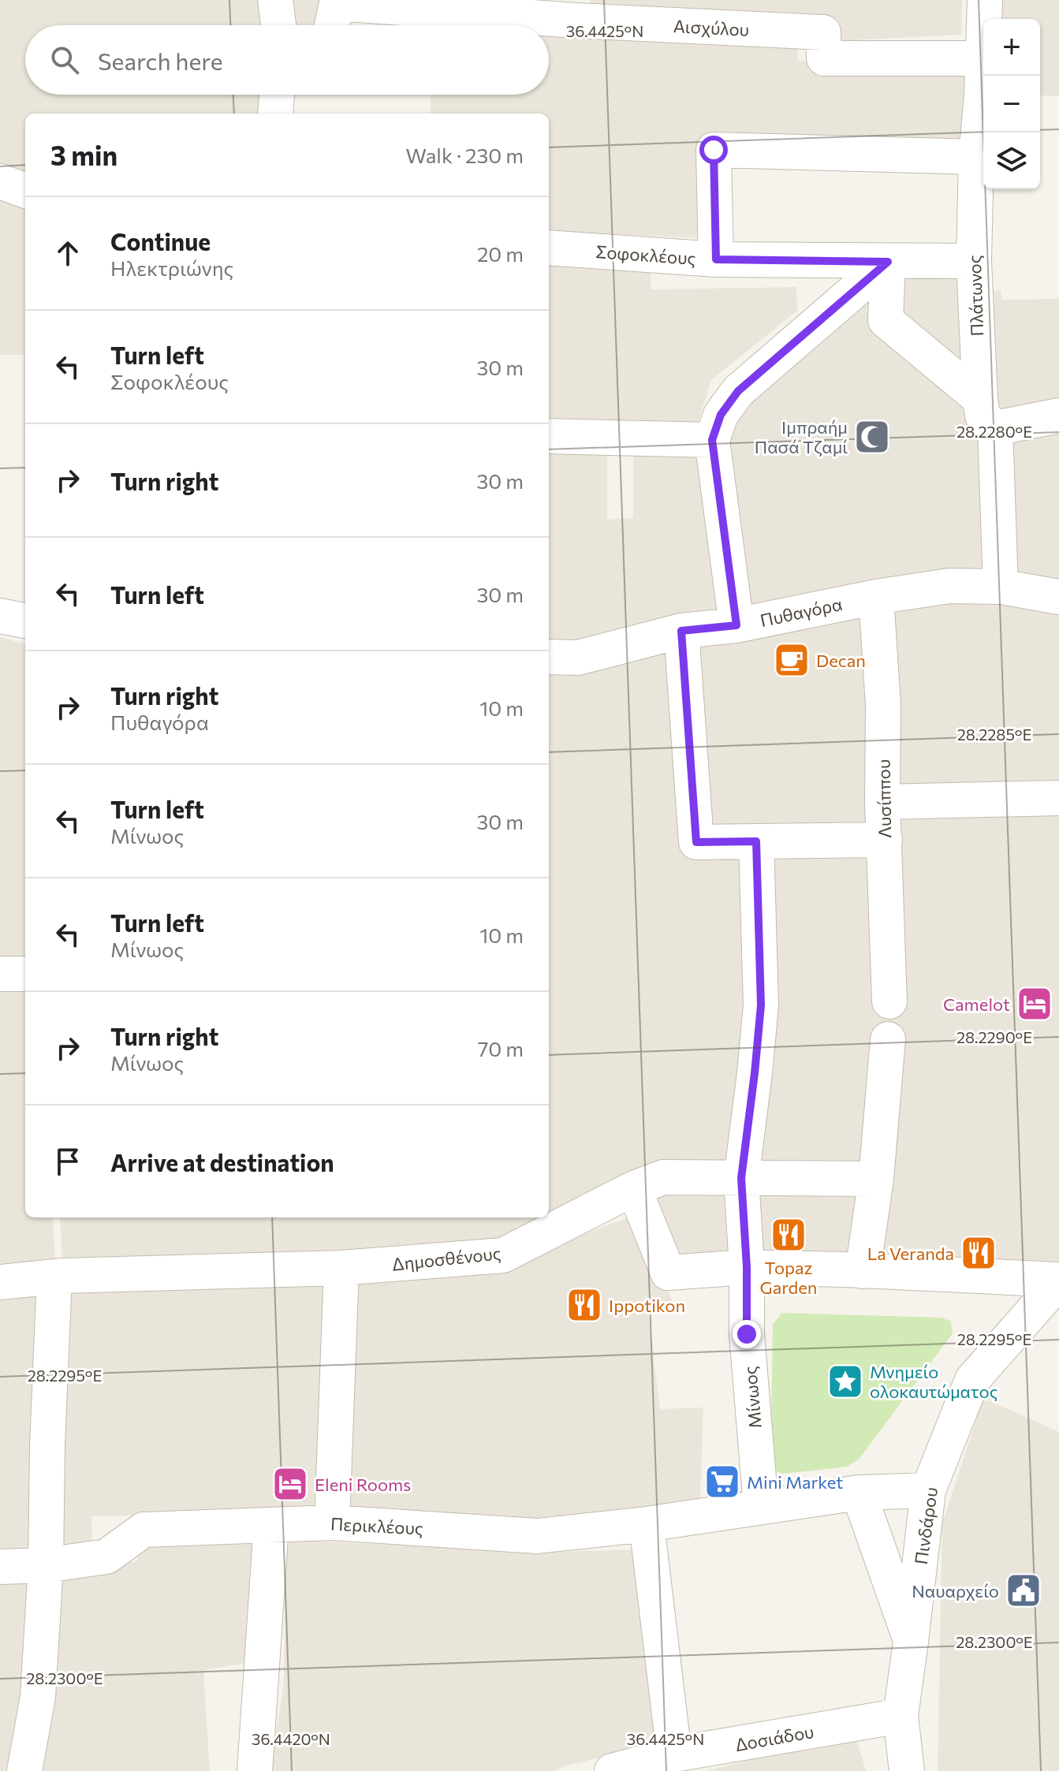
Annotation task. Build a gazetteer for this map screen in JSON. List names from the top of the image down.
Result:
{
  "streets": {
    "street": [
      "Αισχύλου",
      "Σοφοκλέους",
      "Πλάτωνος",
      "Πυθαγόρα",
      "Λυσίππου",
      "Δημοσθένους",
      "Μίνωος",
      "Περικλέους",
      "Πινδάρου",
      "Δοσιάδου"
    ]
  },
  "crossings": [
    ["Αισχύλου", "Πλάτωνος"],
    ["Σοφοκλέους", "Πλάτωνος"],
    ["Πλάτωνος", "Πυθαγόρα"],
    ["Πυθαγόρα", "Λυσίππου"],
    ["Δημοσθένους", "Μίνωος"],
    ["Μίνωος", "Περικλέους"],
    ["Πινδάρου", "Δοσιάδου"]
  ],
  "places": {
    "mosque": ["Ιμπραήμ Πασά Τζαμί"],
    "cafe": ["Decan"],
    "hotel": ["Camelot", "Eleni Rooms"],
    "restaurant": ["Topaz Garden", "La Veranda", "Ippotikon"],
    "place": ["Μνημείο ολοκαυτώματος"],
    "supermarket": ["Mini Market"],
    "public building": ["Ναυαρχείο"]
  },
  "page": {
    "map_buttons": ["+", "−"],
    "search": "Search here",
    "heading": ["3 min", "Walk · 230 m"],
    "list": [
      ["Continue", "Ηλεκτριώνης", "20 m"],
      ["Turn left", "Σοφοκλέους", "30 m"],
      ["Turn right", "30 m"],
      ["Turn left", "30 m"],
      ["Turn right", "Πυθαγόρα", "10 m"],
      ["Turn left", "Μίνωος", "30 m"],
      ["Turn left", "Μίνωος", "10 m"],
      ["Turn right", "Μίνωος", "70 m"],
      "Arrive at destination"
    ]
  },
  "coordinates": [
    "36.4425°N",
    "28.2280°E",
    "28.2285°E",
    "28.2290°E",
    "28.2295°E",
    "28.2300°E",
    "36.4420°N"
  ]
}
